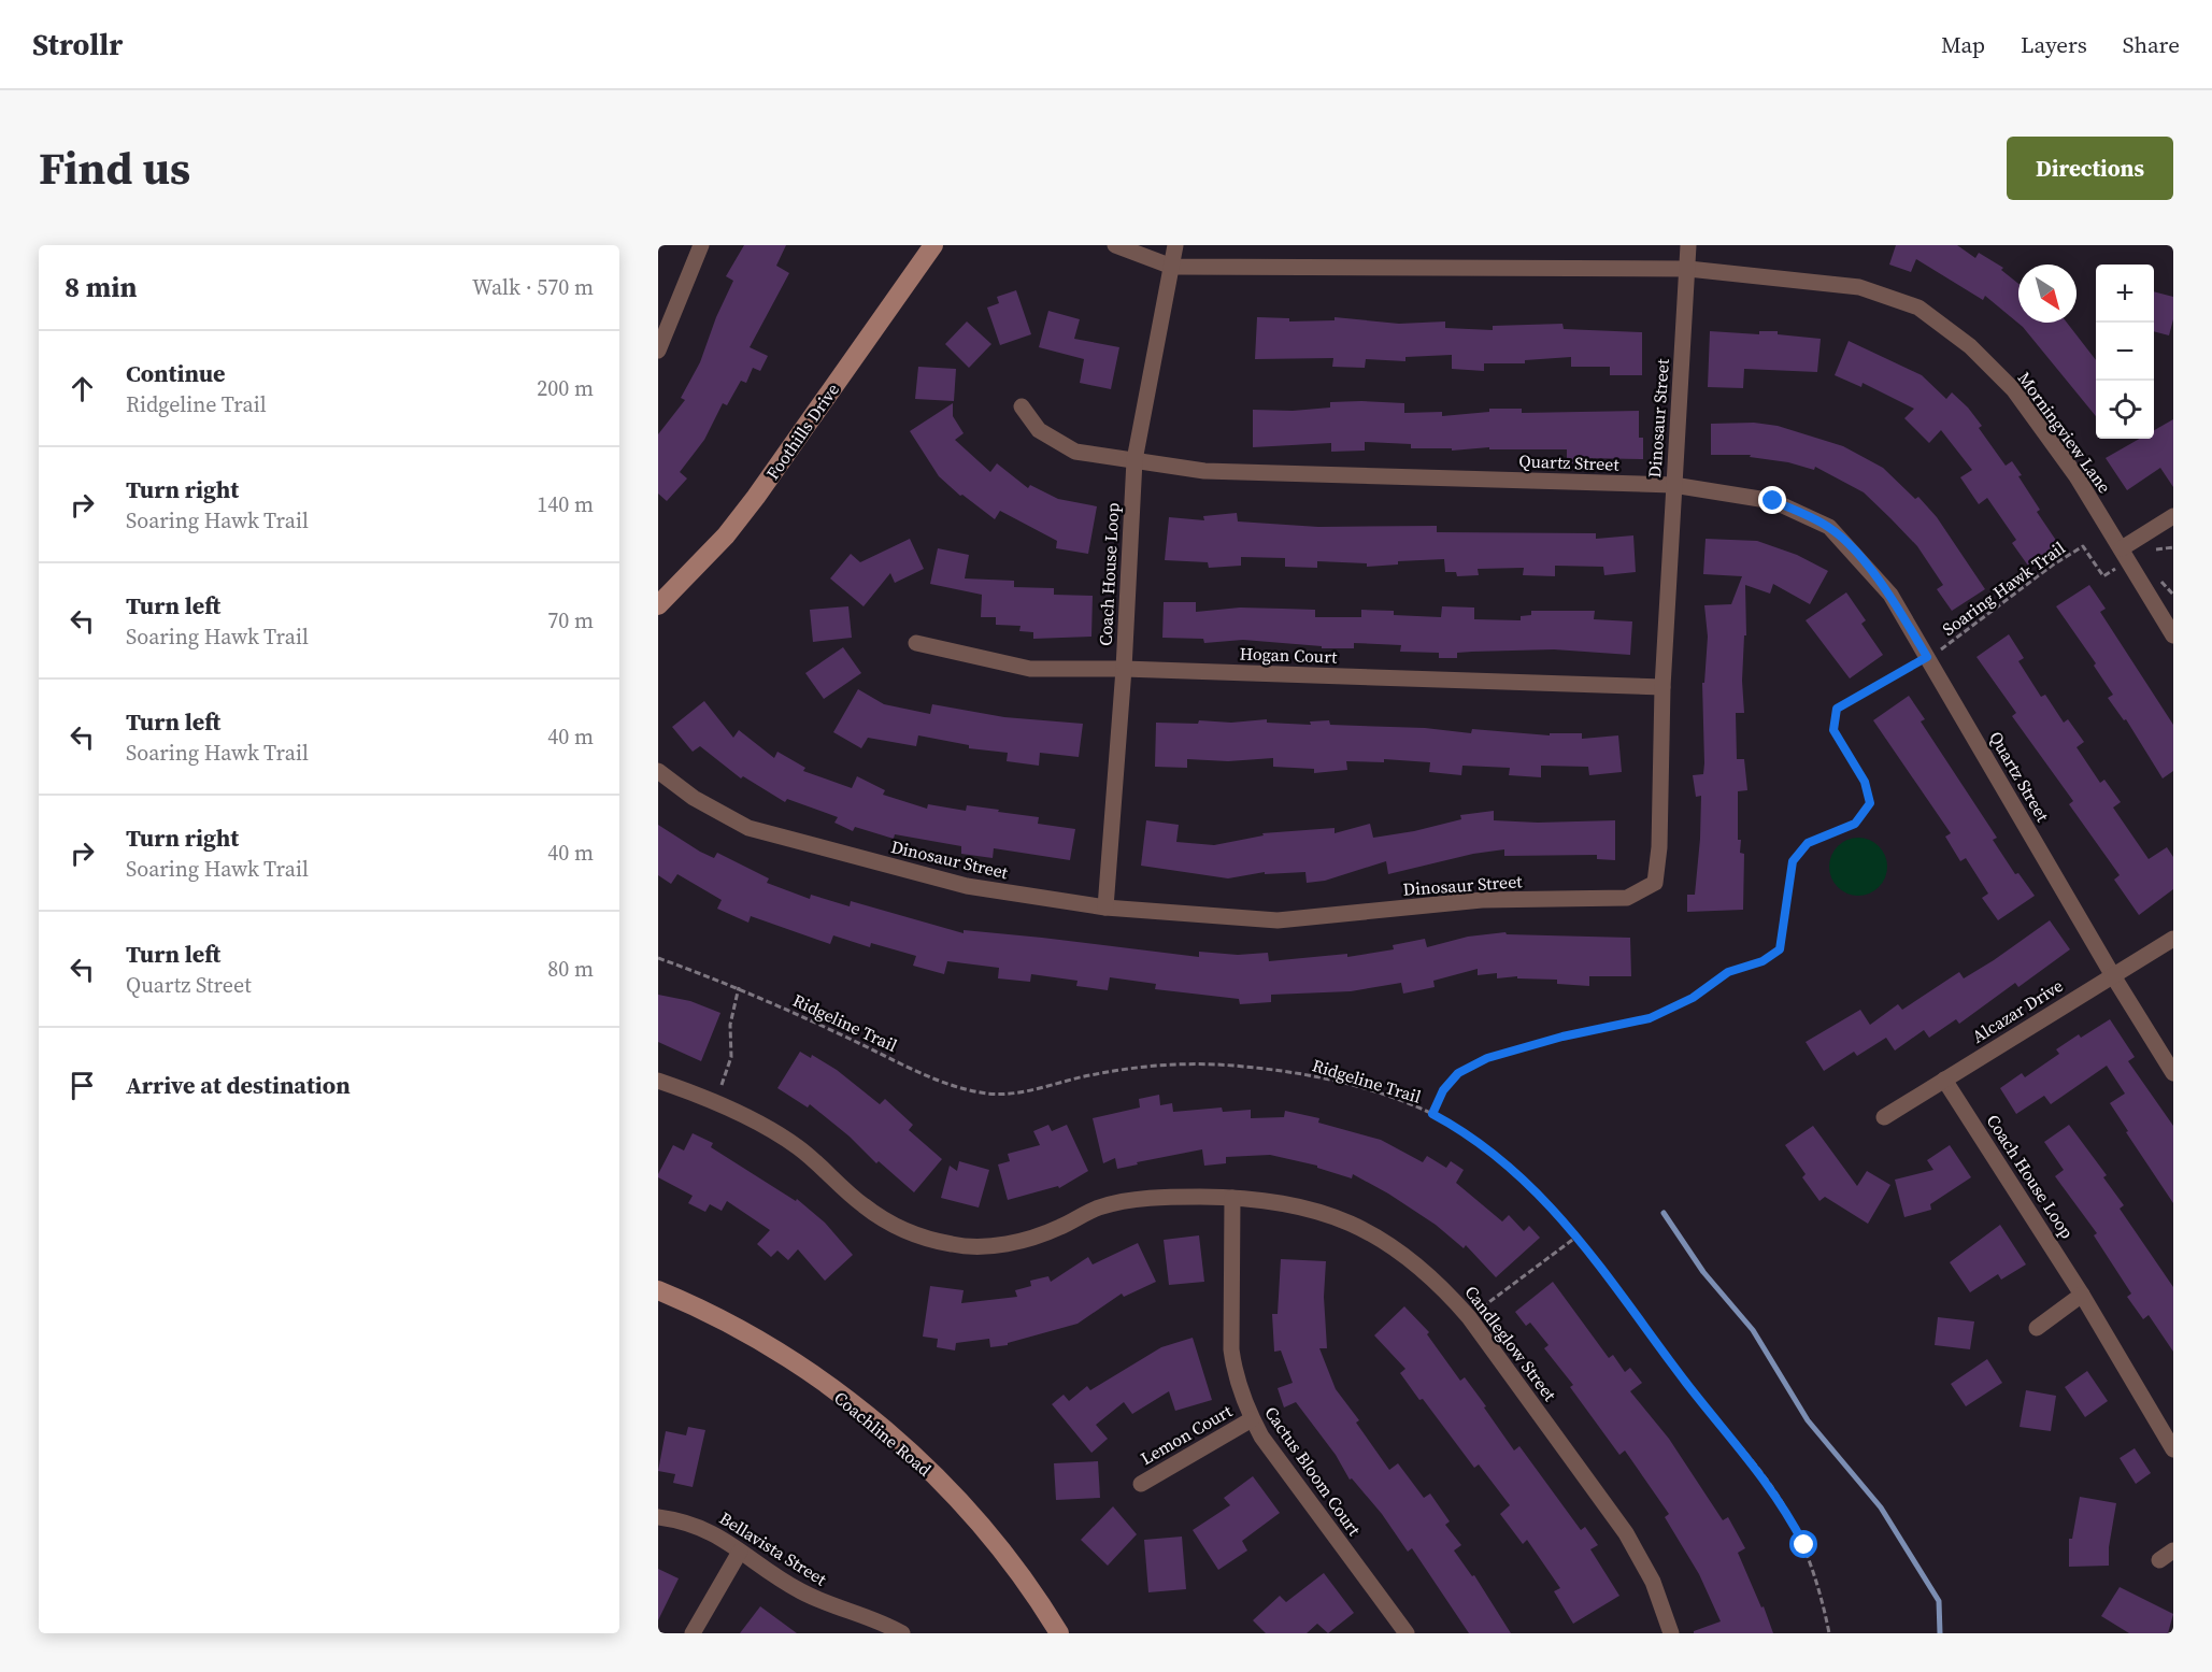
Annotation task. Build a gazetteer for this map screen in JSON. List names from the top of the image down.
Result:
{
  "streets": {
    "main road": ["Foothills Drive", "Coachline Road"],
    "street": [
      "Dinosaur Street",
      "Morningview Lane",
      "Quartz Street",
      "Coach House Loop",
      "Hogan Court",
      "Alcazar Drive",
      "Candleglow Street",
      "Lemon Court",
      "Cactus Bloom Court",
      "Bellavista Street"
    ],
    "path": ["Soaring Hawk Trail", "Ridgeline Trail"]
  },
  "crossings": [
    ["Dinosaur Street", "Morningview Lane"],
    ["Dinosaur Street", "Quartz Street"],
    ["Dinosaur Street", "Coach House Loop"],
    ["Dinosaur Street", "Hogan Court"],
    ["Morningview Lane", "Coach House Loop"],
    ["Morningview Lane", "Soaring Hawk Trail"],
    ["Quartz Street", "Coach House Loop"],
    ["Quartz Street", "Soaring Hawk Trail"],
    ["Quartz Street", "Alcazar Drive"],
    ["Coach House Loop", "Hogan Court"],
    ["Coach House Loop", "Alcazar Drive"],
    ["Soaring Hawk Trail", "Ridgeline Trail"],
    ["Candleglow Street", "Cactus Bloom Court"],
    ["Lemon Court", "Cactus Bloom Court"]
  ],
  "north": "bottom right",
  "page": {
    "header": "Strollr",
    "nav": ["Map", "Layers", "Share"],
    "title": "Find us",
    "buttons": "Directions",
    "heading": ["8 min", "Walk · 570 m"],
    "map_buttons": ["+", "−"],
    "list": [
      ["Continue", "Ridgeline Trail", "200 m"],
      ["Turn right", "Soaring Hawk Trail", "140 m"],
      ["Turn left", "Soaring Hawk Trail", "70 m"],
      ["Turn left", "Soaring Hawk Trail", "40 m"],
      ["Turn right", "Soaring Hawk Trail", "40 m"],
      ["Turn left", "Quartz Street", "80 m"],
      "Arrive at destination"
    ]
  }
}
